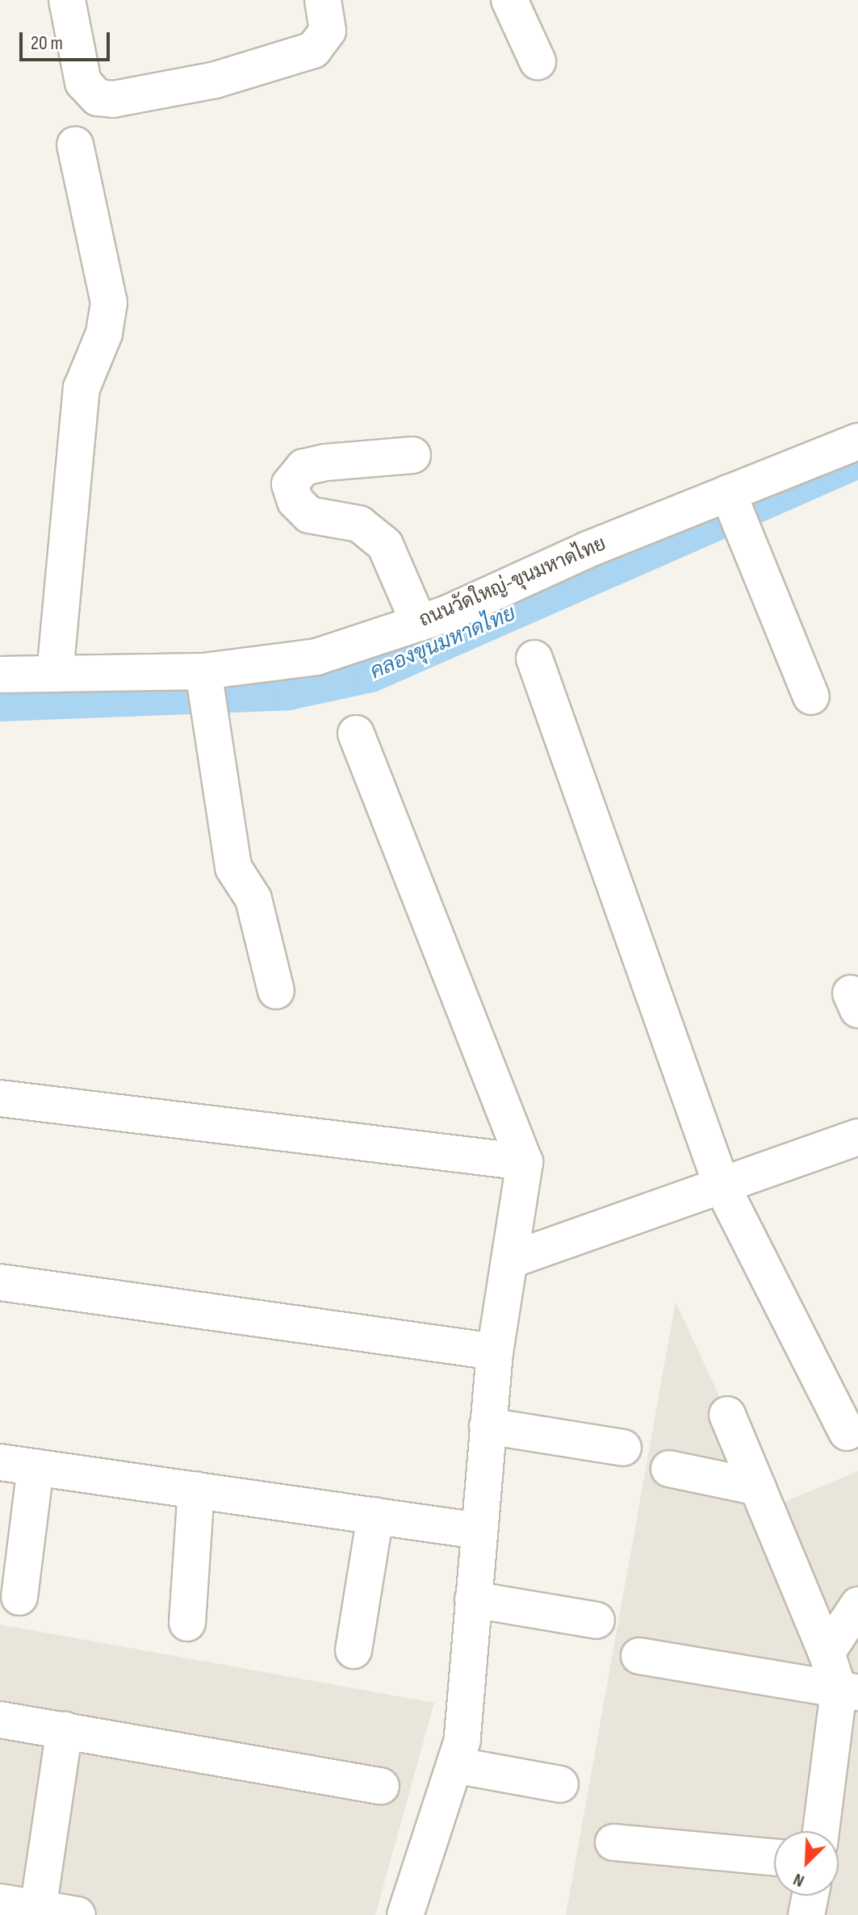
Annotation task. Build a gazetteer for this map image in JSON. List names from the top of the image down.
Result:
{
  "streets": {
    "street": ["ถนนวัดใหญ่-ขุนมหาดไทย"]
  },
  "water": ["คลองขุนมหาดไทย"],
  "scale_bar": "20 m",
  "north": "bottom left"
}
